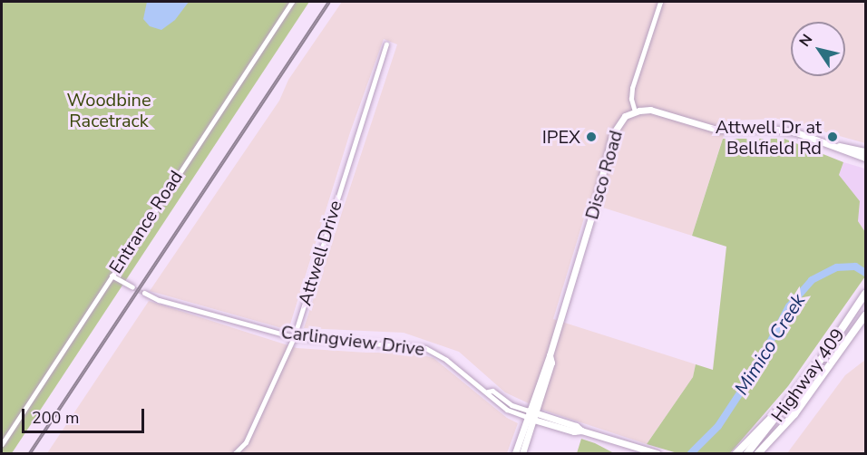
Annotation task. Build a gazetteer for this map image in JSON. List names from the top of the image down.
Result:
{
  "streets": {
    "highway": ["Highway 409"],
    "main road": ["Disco Road", "Carlingview Drive"],
    "street": ["Entrance Road", "Attwell Drive"]
  },
  "crossings": [
    ["Disco Road", "Carlingview Drive"],
    ["Attwell Drive", "Carlingview Drive"]
  ],
  "water": ["Mimico Creek"],
  "parks": ["Woodbine Racetrack"],
  "places": ["IPEX", "Attwell Dr at Bellfield Rd"],
  "scale_bar": "200 m",
  "north": "top left"
}
